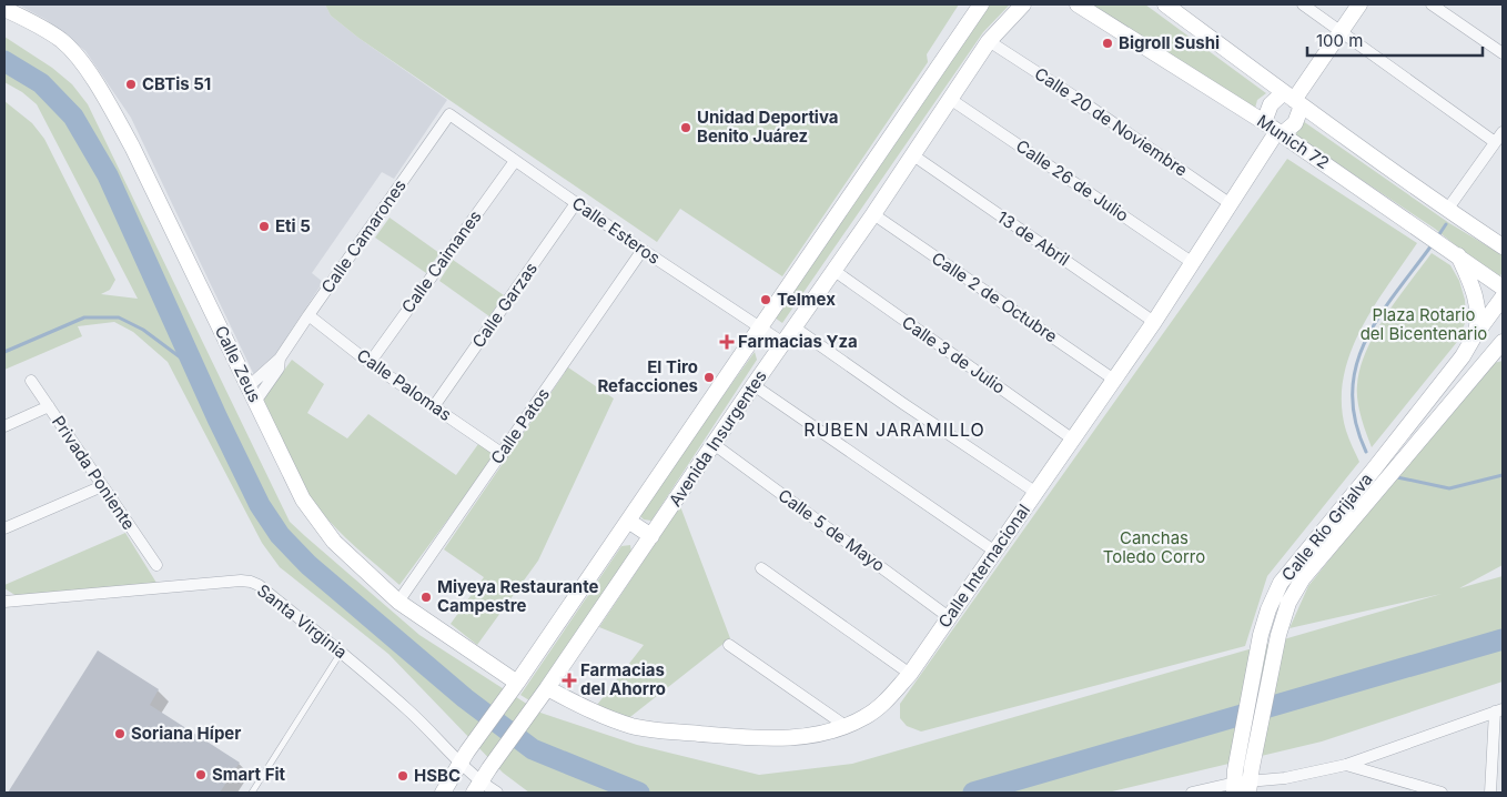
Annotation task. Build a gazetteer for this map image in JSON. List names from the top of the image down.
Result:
{
  "streets": {
    "main road": [
      "Munich 72",
      "Calle Zeus",
      "Avenida Insurgentes",
      "Calle Río Grijalva",
      "Calle Internacional"
    ],
    "street": [
      "Calle 20 de Noviembre",
      "Calle 26 de Julio",
      "Calle Esteros",
      "Calle Camarones",
      "13 de Abril",
      "Calle Caimanes",
      "Calle 2 de Octubre",
      "Calle Garzas",
      "Calle 3 de Julio",
      "Calle Palomas",
      "Calle Patos",
      "Privada Poniente",
      "Calle 5 de Mayo",
      "Santa Virginia"
    ]
  },
  "crossings": [
    ["Calle 20 de Noviembre", "Avenida Insurgentes"],
    ["Calle 20 de Noviembre", "Calle Internacional"],
    ["Munich 72", "Calle Internacional"],
    ["Calle 26 de Julio", "Avenida Insurgentes"],
    ["Calle 26 de Julio", "Calle Internacional"],
    ["Calle Esteros", "Calle Camarones"],
    ["Calle Esteros", "Calle Caimanes"],
    ["Calle Esteros", "Calle Garzas"],
    ["Calle Esteros", "Calle Patos"],
    ["Calle Esteros", "Avenida Insurgentes"],
    ["Calle Camarones", "Calle Zeus"],
    ["Calle Camarones", "Calle Palomas"],
    ["13 de Abril", "Avenida Insurgentes"],
    ["13 de Abril", "Calle Internacional"],
    ["Calle Caimanes", "Calle Palomas"],
    ["Calle 2 de Octubre", "Avenida Insurgentes"],
    ["Calle 2 de Octubre", "Calle Internacional"],
    ["Calle Garzas", "Calle Palomas"],
    ["Calle 3 de Julio", "Avenida Insurgentes"],
    ["Calle 3 de Julio", "Calle Internacional"],
    ["Calle Zeus", "Calle Patos"],
    ["Calle Zeus", "Avenida Insurgentes"],
    ["Calle Palomas", "Calle Patos"],
    ["Avenida Insurgentes", "Calle 5 de Mayo"],
    ["Avenida Insurgentes", "Calle Internacional"],
    ["Avenida Insurgentes", "Santa Virginia"],
    ["Calle 5 de Mayo", "Calle Internacional"]
  ],
  "districts": ["RUBEN JARAMILLO"],
  "parks": ["Plaza Rotario del Bicentenario", "Canchas Toledo Corro"],
  "places": {
    "other": [
      "Bigroll Sushi",
      "CBTis 51",
      "Unidad Deportiva Benito Juárez",
      "Eti 5",
      "Telmex",
      "El Tiro Refacciones",
      "Miyeya Restaurante Campestre",
      "Soriana Híper",
      "Smart Fit",
      "HSBC"
    ],
    "health": ["Farmacias Yza", "Farmacias del Ahorro"]
  },
  "scale_bar": "100 m"
}
